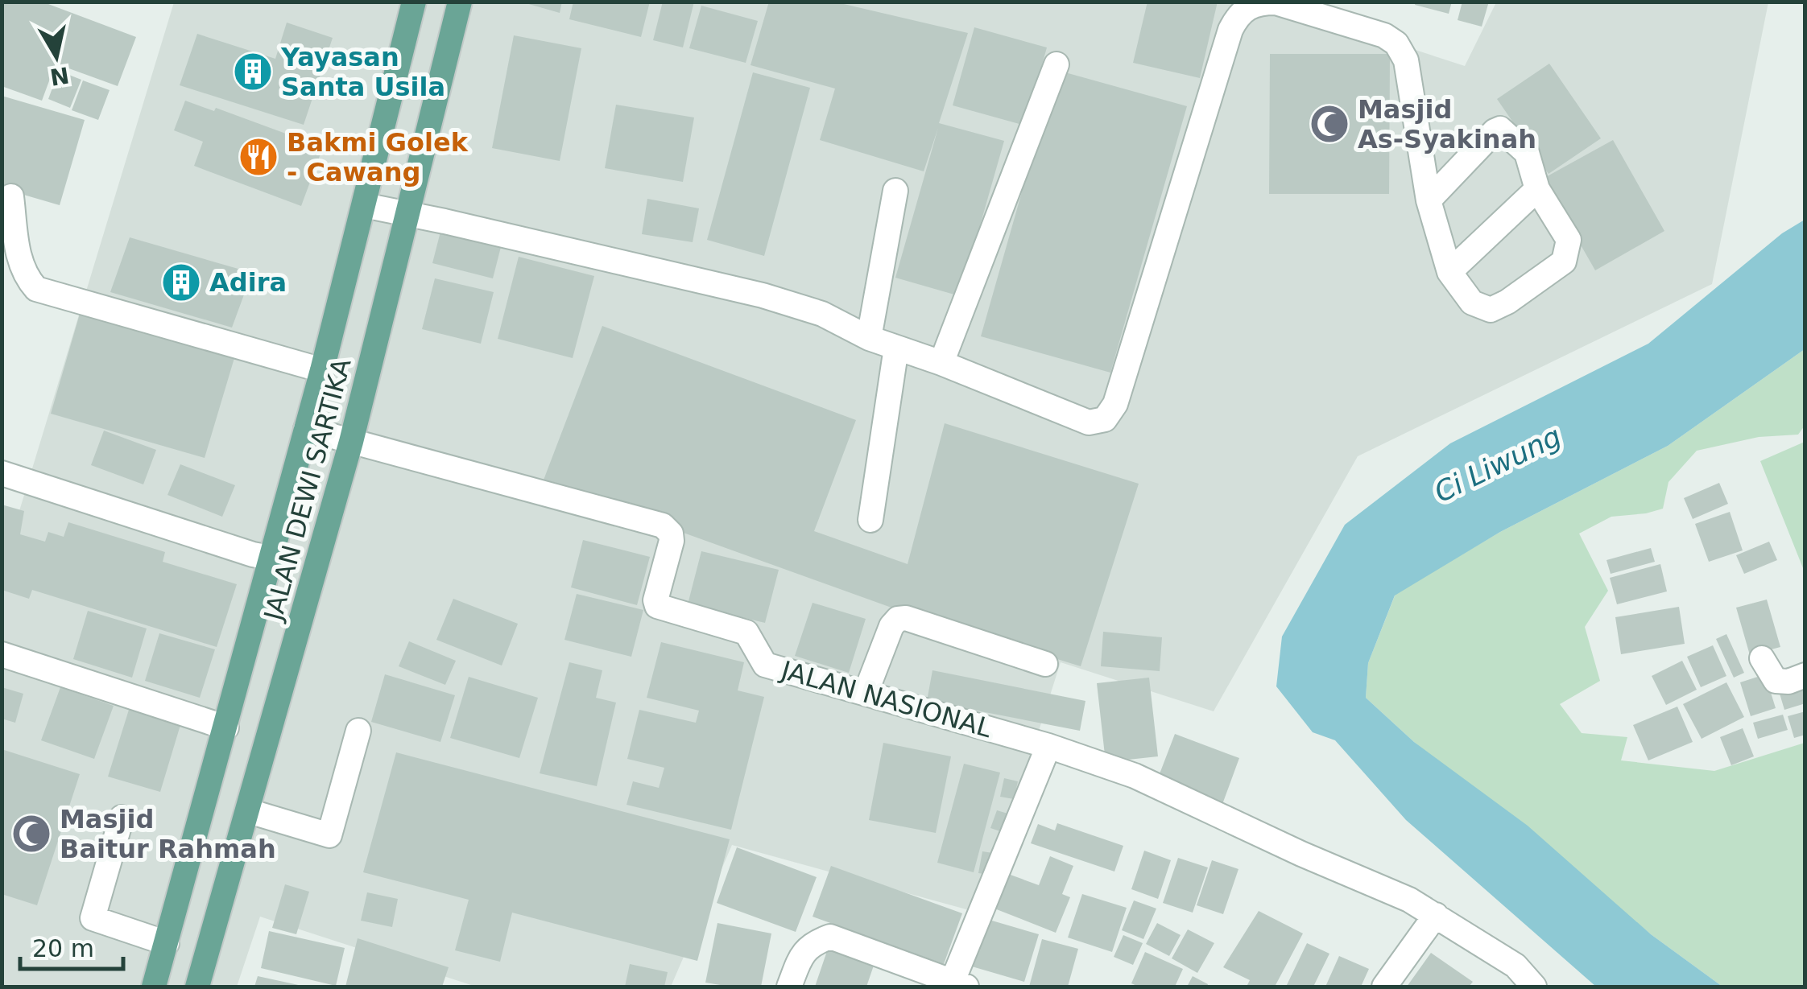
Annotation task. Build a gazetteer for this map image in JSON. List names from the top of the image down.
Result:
{
  "streets": {
    "main road": ["JALAN DEWI SARTIKA"],
    "street": ["JALAN NASIONAL"]
  },
  "crossings": [
    ["JALAN DEWI SARTIKA", "JALAN NASIONAL"]
  ],
  "water": ["Ci Liwung"],
  "places": {
    "building": ["Yayasan Santa Usila", "Adira"],
    "mosque": ["Masjid As-Syakinah", "Masjid Baitur Rahmah"],
    "restaurant": ["Bakmi Golek - Cawang"]
  },
  "scale_bar": "20 m",
  "north": "bottom"
}
